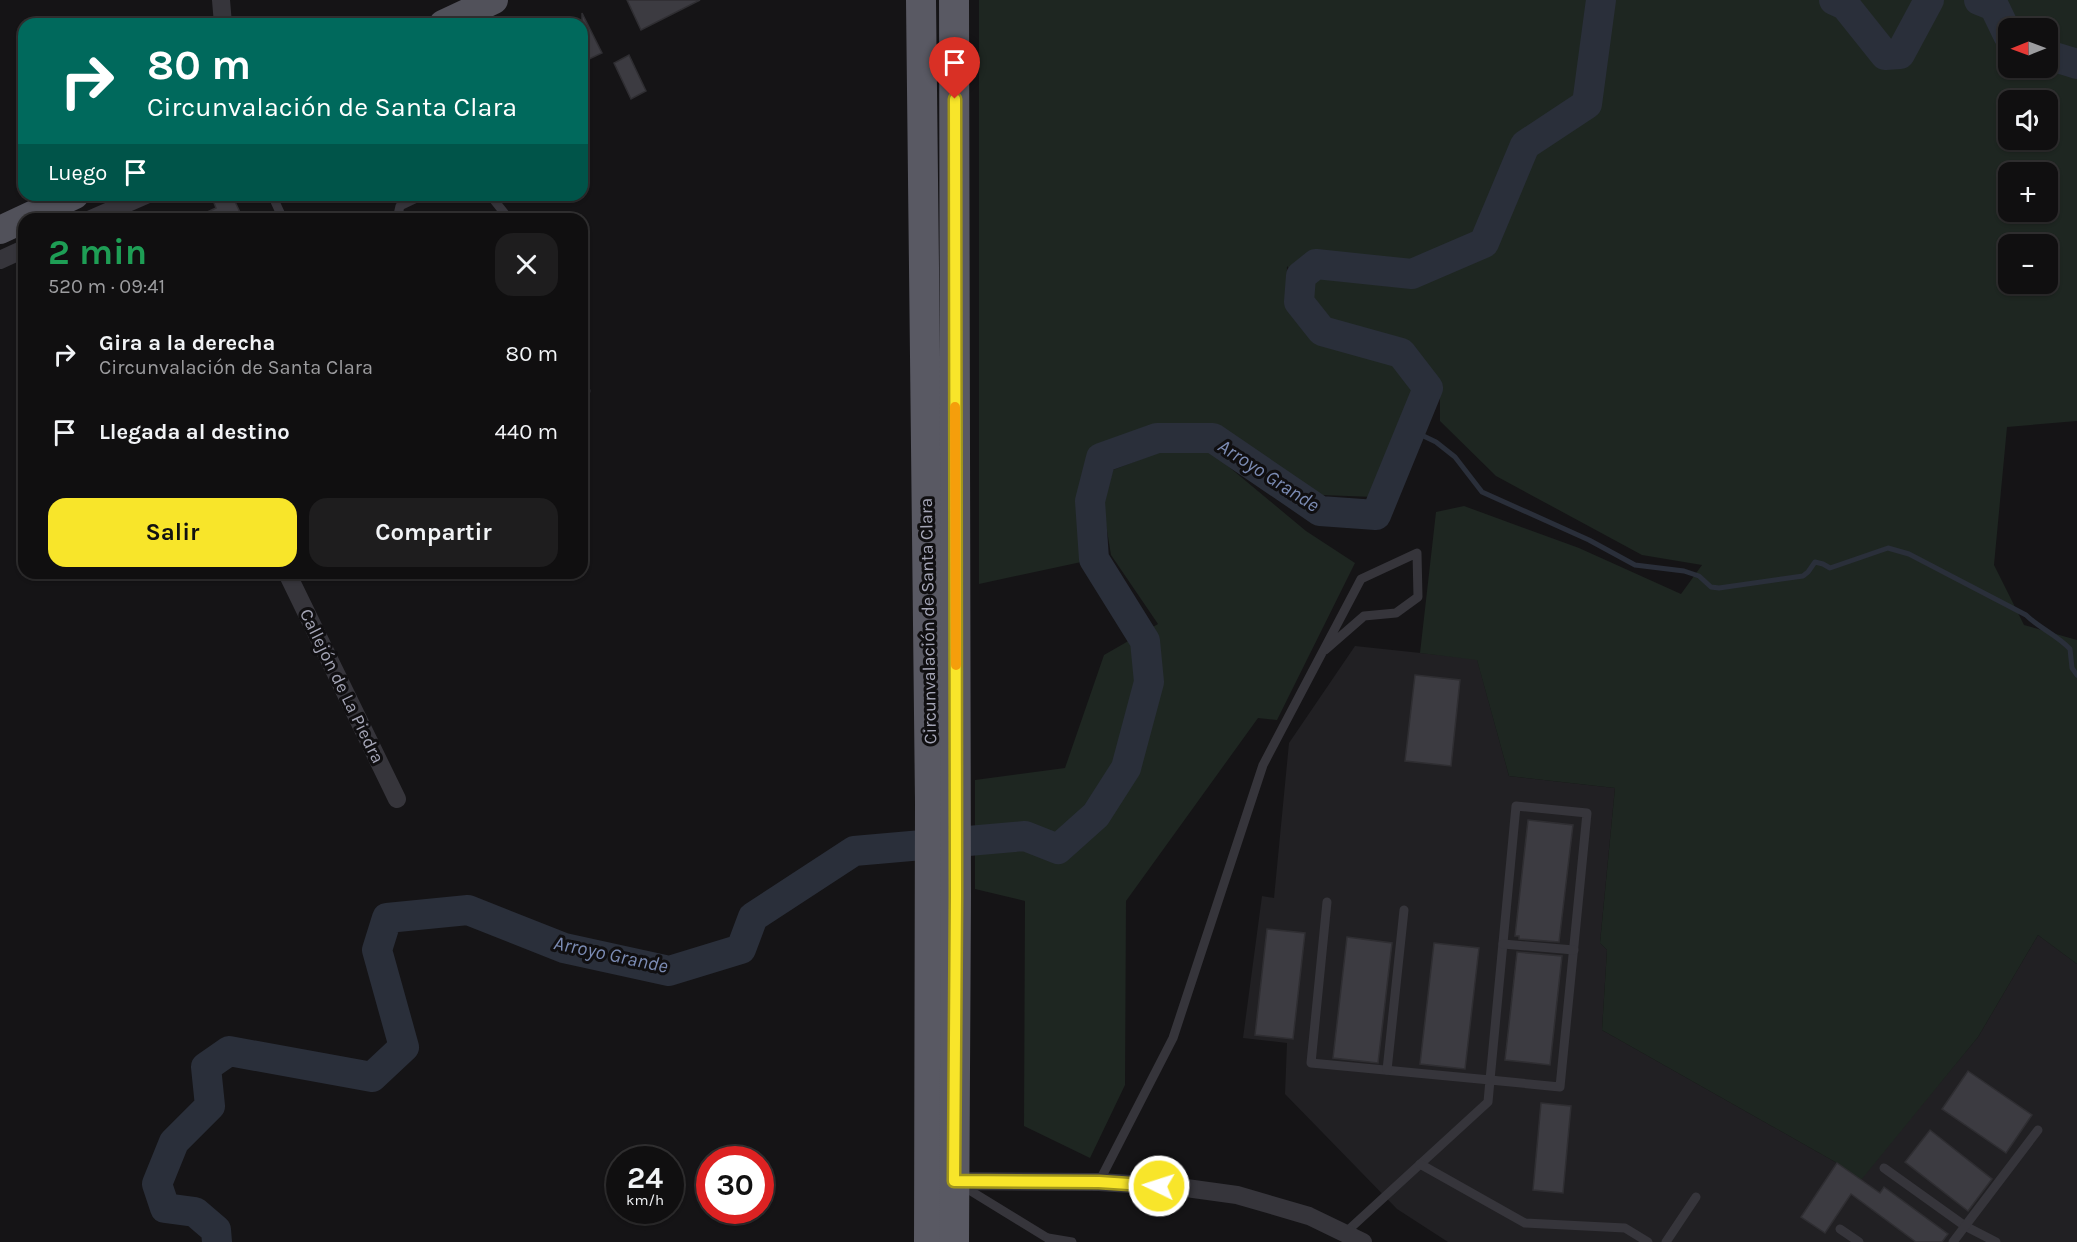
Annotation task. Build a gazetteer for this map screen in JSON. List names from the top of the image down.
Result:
{
  "streets": {
    "highway": ["Circunvalación de Santa Clara"],
    "street": ["Callejón de La Piedra"]
  },
  "water": ["Arroyo Grande"],
  "north": "left",
  "page": {
    "map_buttons": ["+", "−"],
    "turn": ["80 m", "Circunvalación de Santa Clara"],
    "then": "Luego",
    "heading": ["2 min", "520 m · 09:41"],
    "list": [
      {
        "name": "Gira a la derecha",
        "note": "Circunvalación de Santa Clara",
        "value": "80 m"
      },
      {
        "name": "Llegada al destino",
        "value": "440 m"
      }
    ],
    "buttons": ["Salir", "Compartir"],
    "speed": "24 km/h",
    "limit": "30"
  }
}
